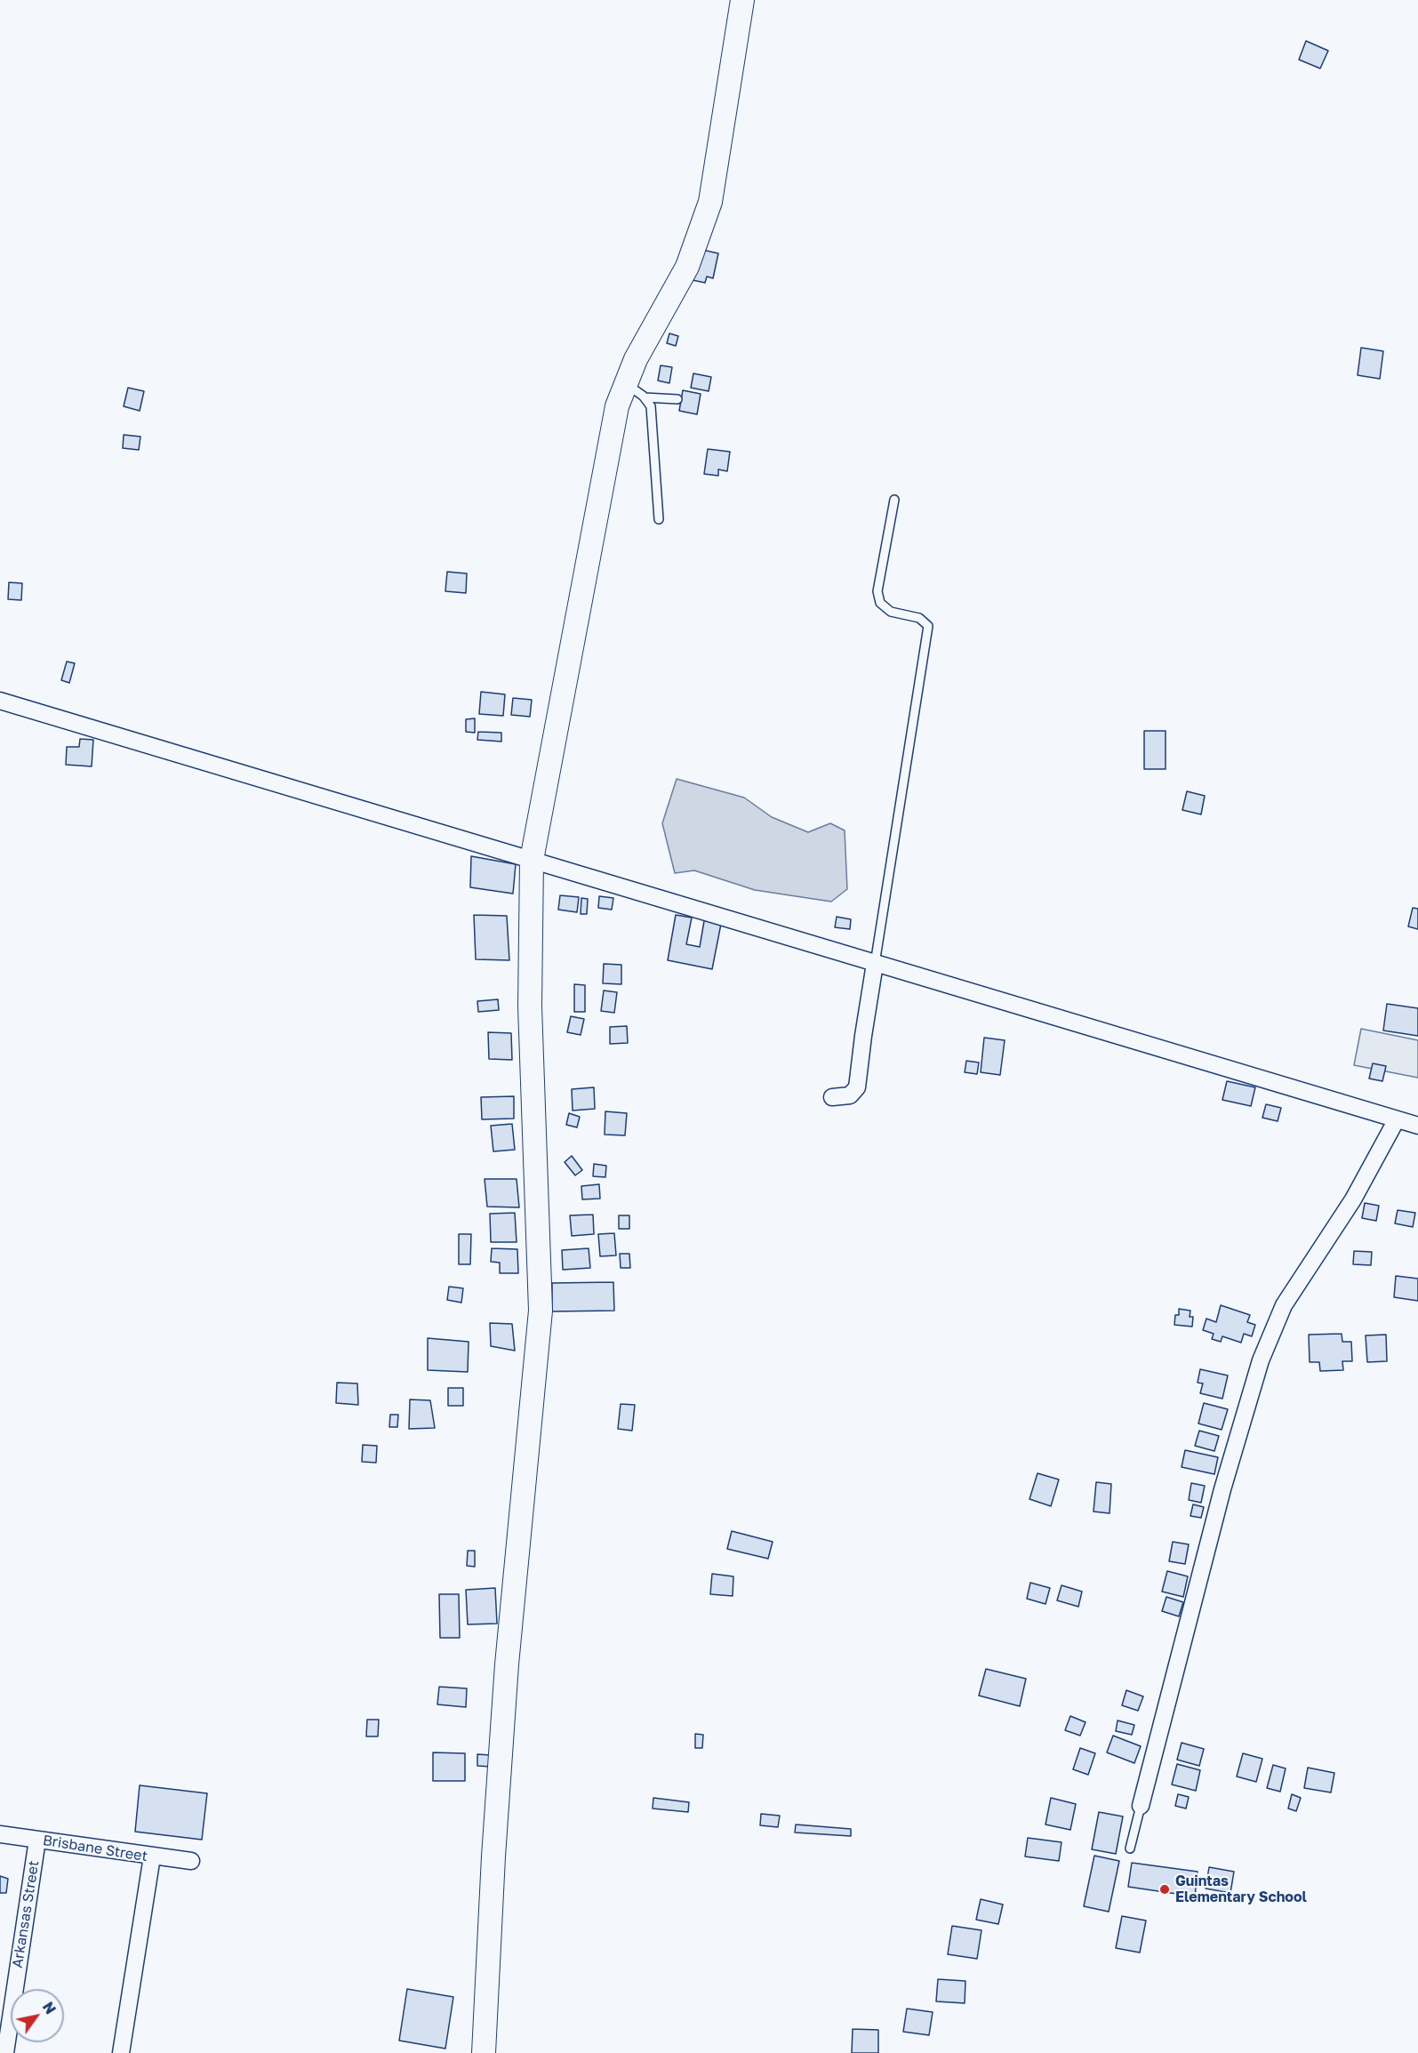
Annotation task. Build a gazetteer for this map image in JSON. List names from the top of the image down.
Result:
{
  "streets": {
    "street": ["Brisbane Street", "Arkansas Street"]
  },
  "crossings": [
    ["Brisbane Street", "Arkansas Street"]
  ],
  "places": ["Guintas Elementary School"],
  "north": "top right"
}
